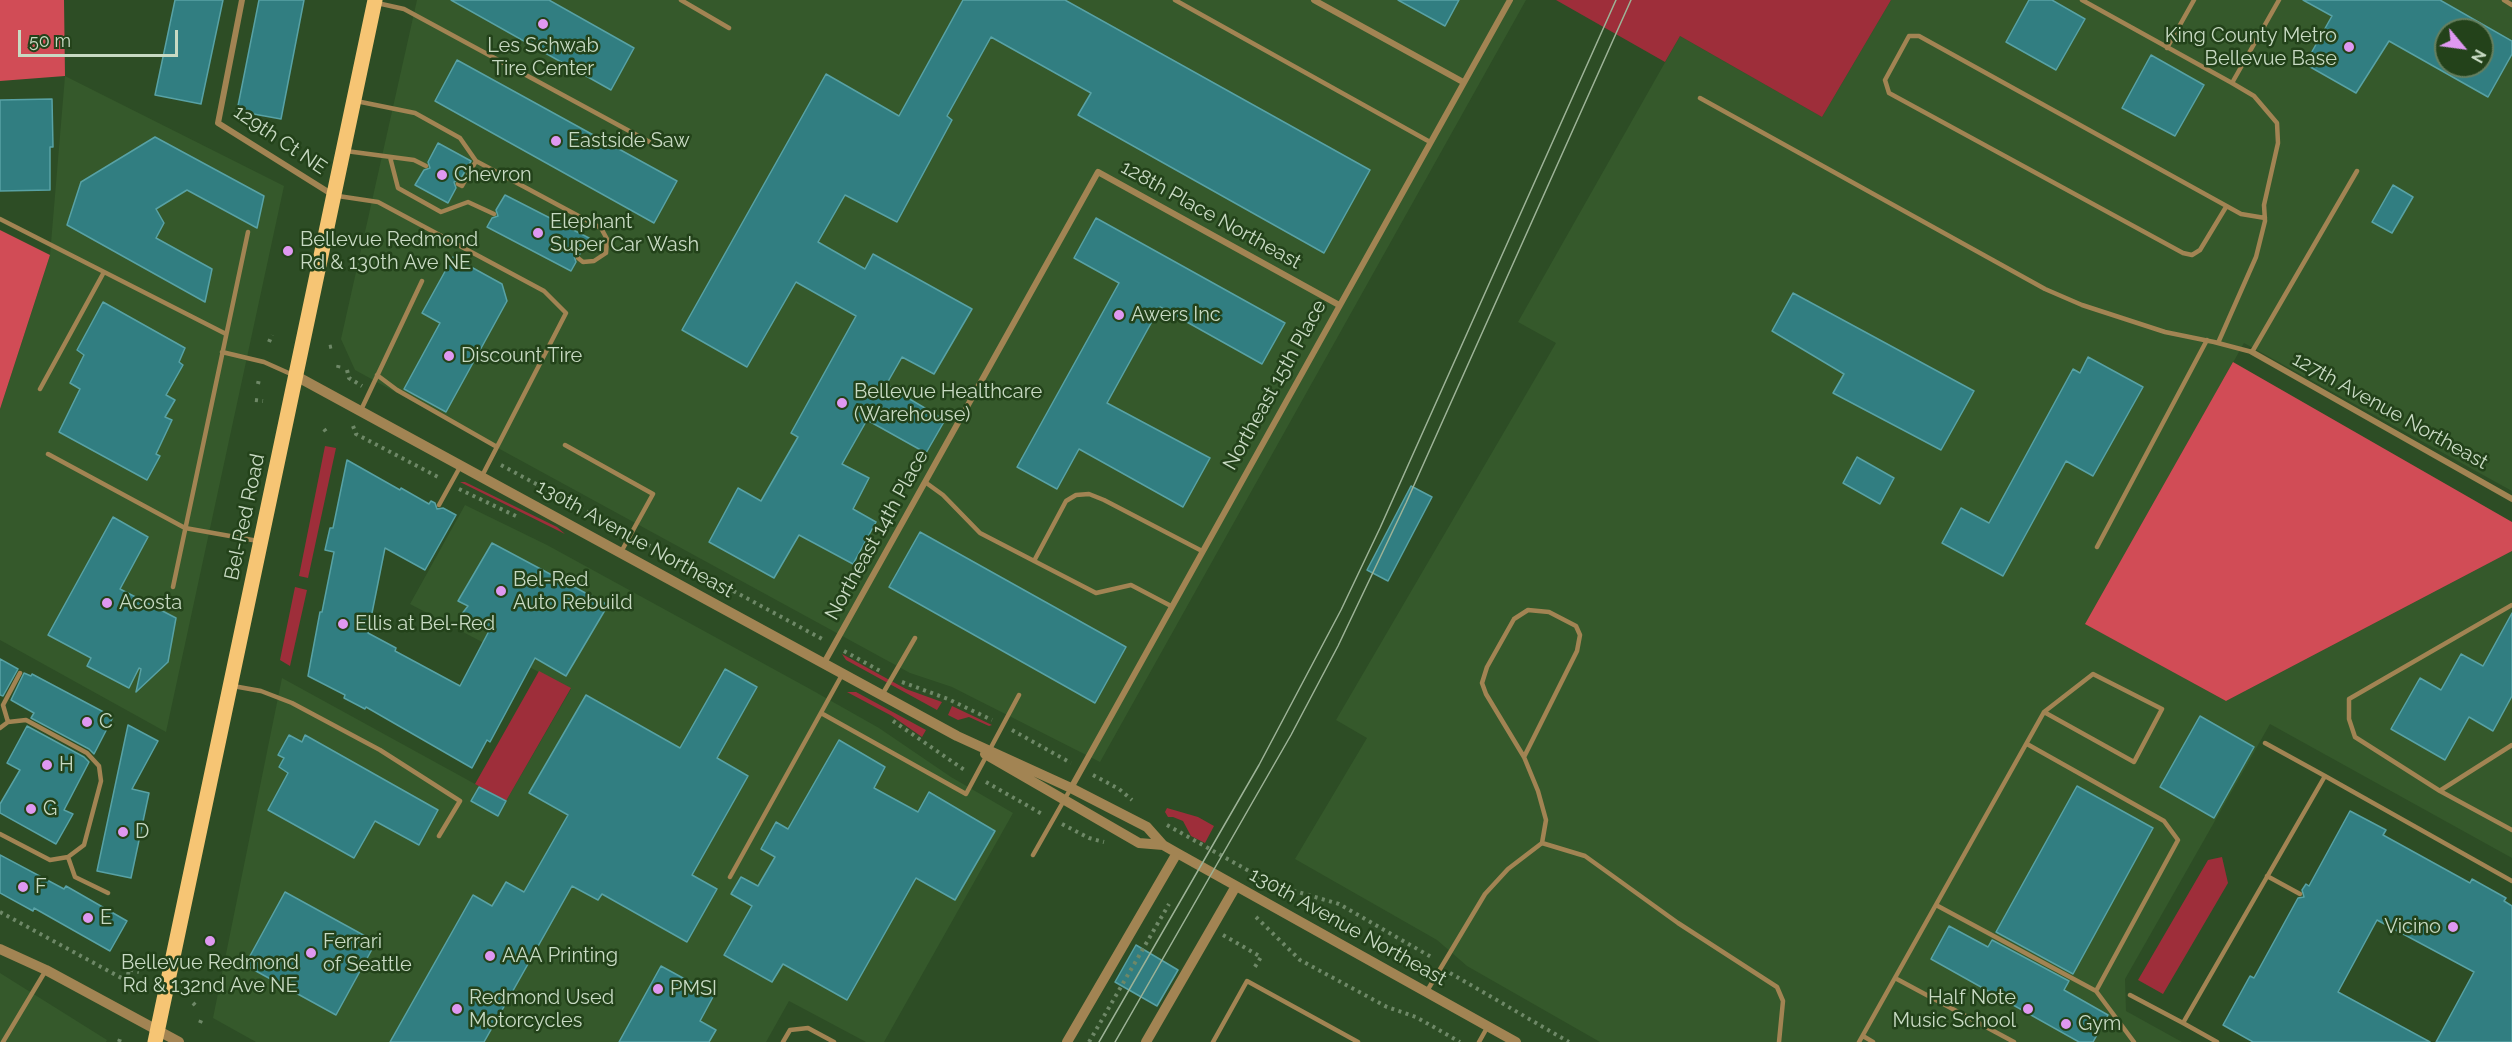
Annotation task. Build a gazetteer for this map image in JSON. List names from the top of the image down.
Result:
{
  "streets": {
    "main road": ["Bel-Red Road"],
    "street": [
      "129th Ct NE",
      "128th Place Northeast",
      "Northeast 15th Place",
      "127th Avenue Northeast",
      "Northeast 14th Place",
      "130th Avenue Northeast"
    ]
  },
  "crossings": [
    ["129th Ct NE", "Bel-Red Road"],
    ["128th Place Northeast", "Northeast 15th Place"],
    ["128th Place Northeast", "Northeast 14th Place"],
    ["Northeast 15th Place", "130th Avenue Northeast"],
    ["Bel-Red Road", "130th Avenue Northeast"],
    ["Northeast 14th Place", "130th Avenue Northeast"]
  ],
  "places": [
    "Les Schwab Tire Center",
    "King County Metro Bellevue Base",
    "Eastside Saw",
    "Chevron",
    "Elephant Super Car Wash",
    "Bellevue Redmond Rd & 130th Ave NE",
    "Awers Inc",
    "Discount Tire",
    "Bellevue Healthcare (Warehouse)",
    "Bel-Red Auto Rebuild",
    "Acosta",
    "Ellis at Bel-Red",
    "C",
    "H",
    "G",
    "D",
    "F",
    "E",
    "Vicino",
    "Bellevue Redmond Rd & 132nd Ave NE",
    "Ferrari of Seattle",
    "AAA Printing",
    "PMSI",
    "Redmond Used Motorcycles",
    "Half Note Music School",
    "Gym"
  ],
  "scale_bar": "50 m",
  "north": "bottom right"
}
